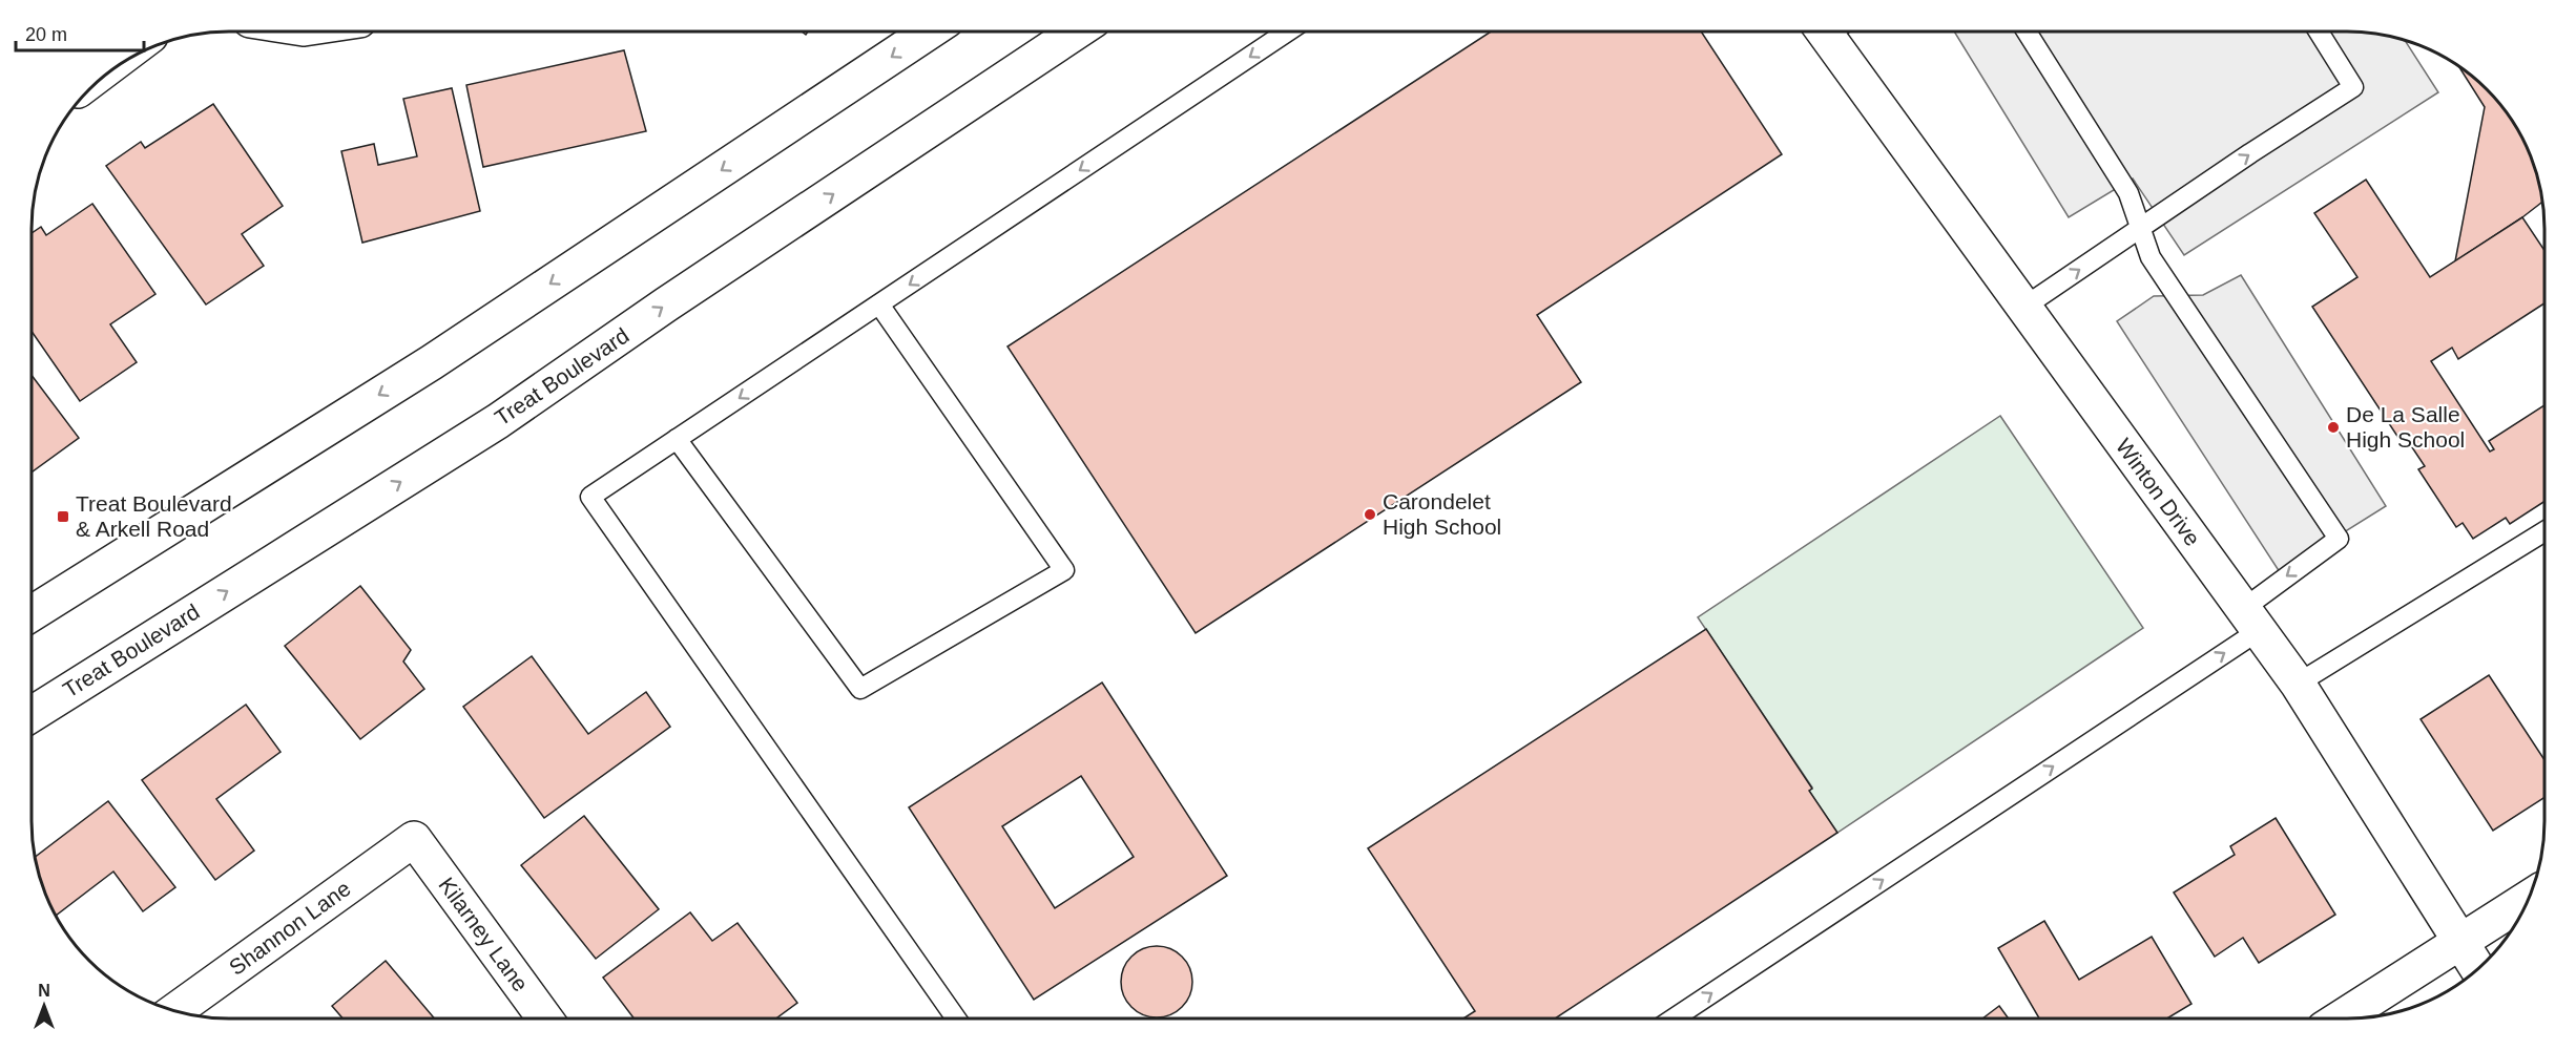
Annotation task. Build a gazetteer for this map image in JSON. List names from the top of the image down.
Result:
{
  "streets": {
    "main road": [
      "Treat Boulevard",
      "Winton Drive",
      "Shannon Lane",
      "Kilarney Lane"
    ]
  },
  "crossings": [
    ["Shannon Lane", "Kilarney Lane"]
  ],
  "places": {
    "other": ["De La Salle High School", "Carondelet High School"],
    "transit": ["Treat Boulevard & Arkell Road"]
  },
  "scale_bar": "20 m",
  "north": "top"
}
